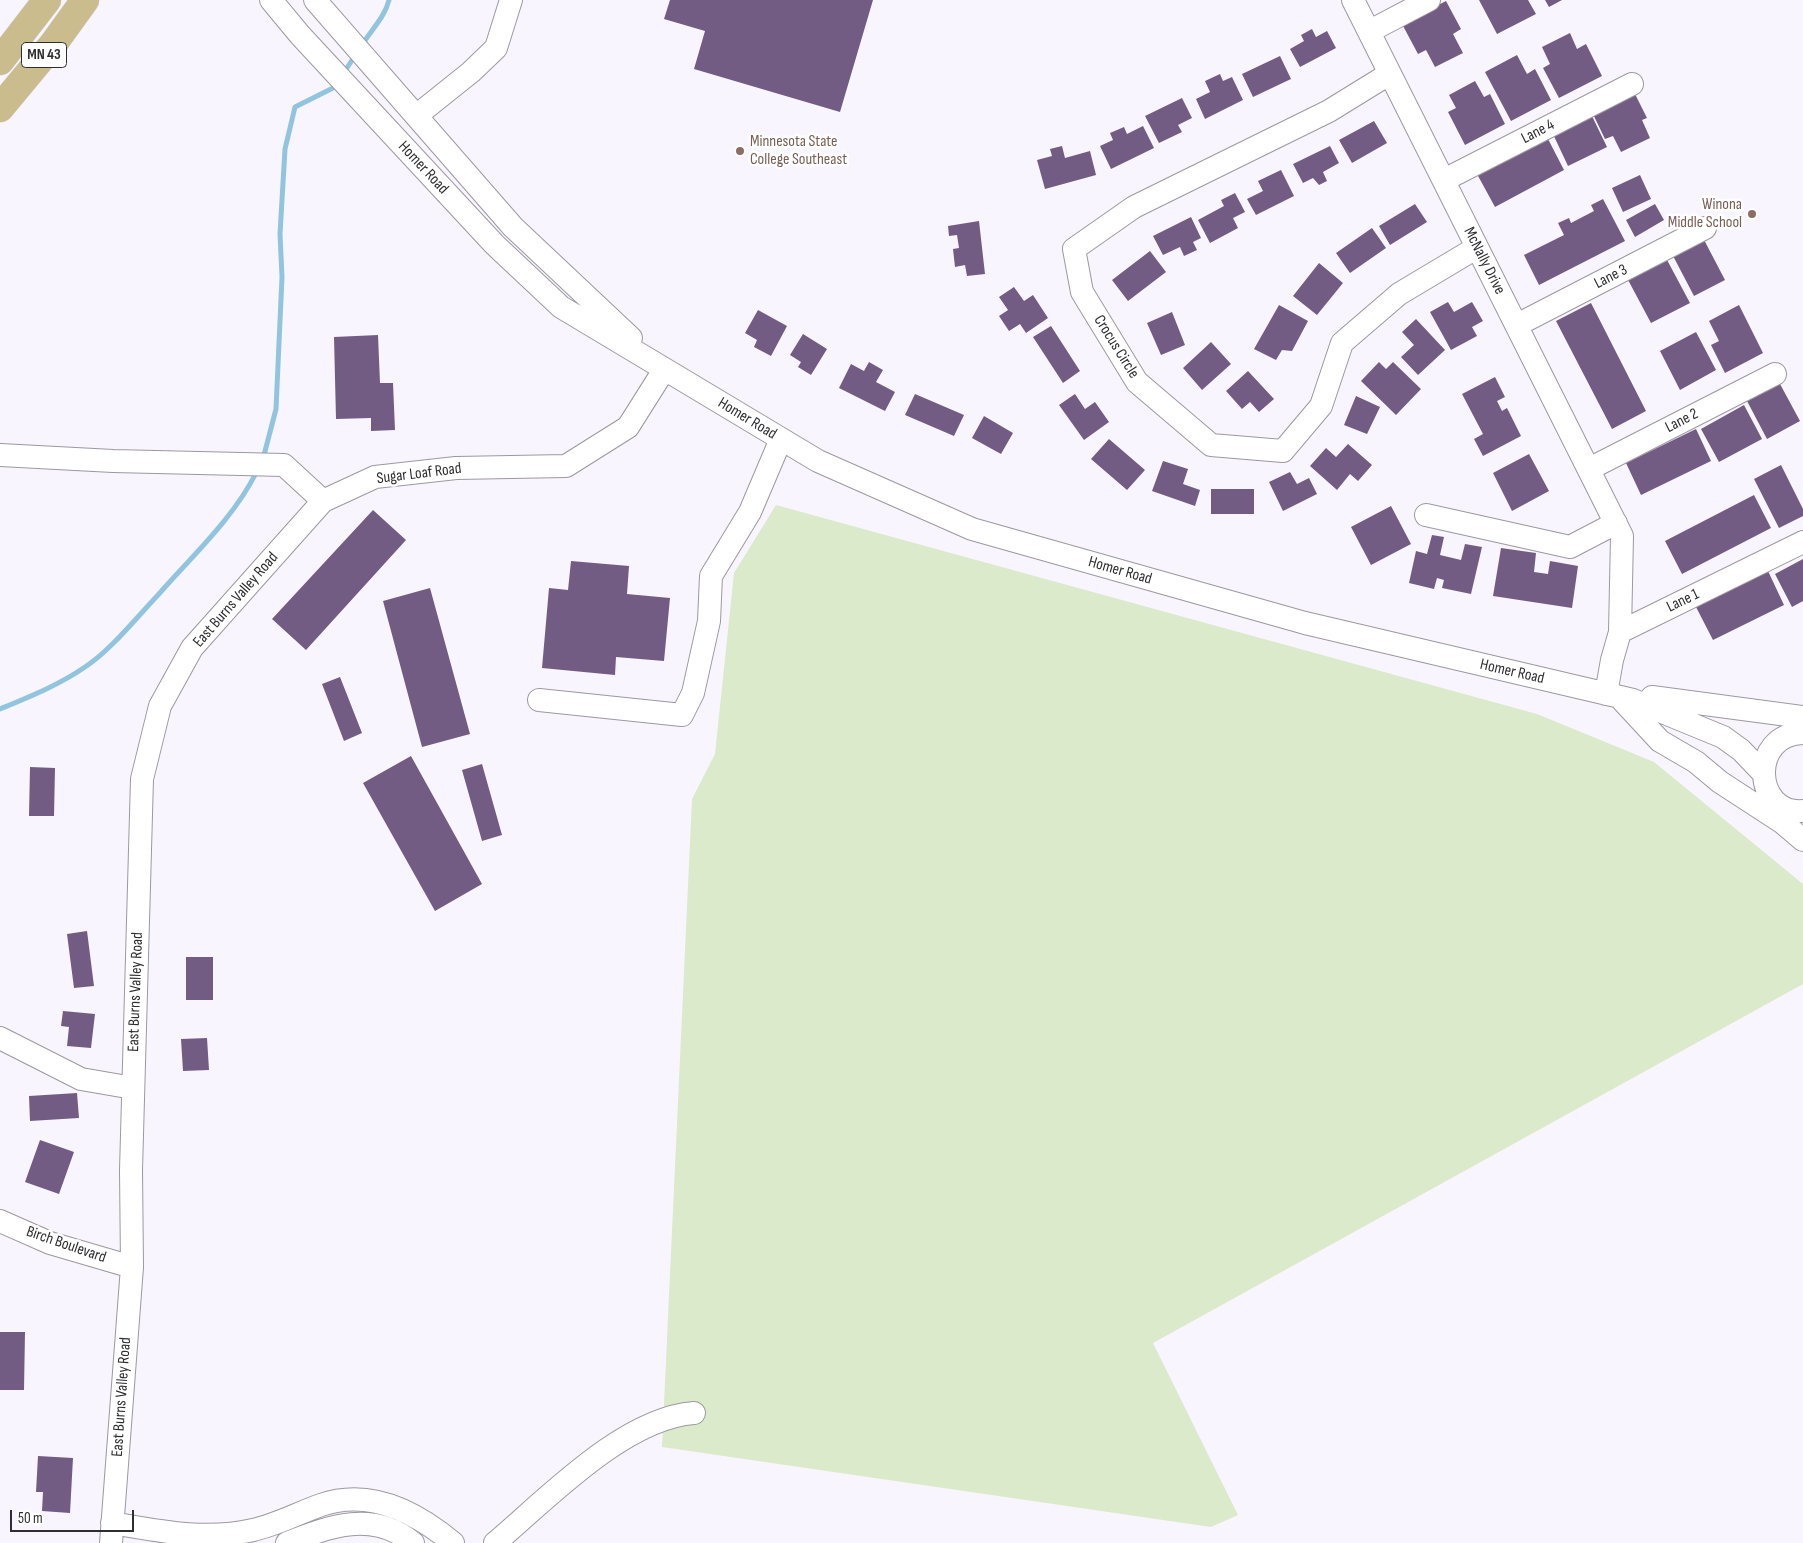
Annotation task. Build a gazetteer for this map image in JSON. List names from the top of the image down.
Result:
{
  "streets": {
    "main road": ["MN 43"],
    "street": [
      "Lane 4",
      "Homer Road",
      "McNally Drive",
      "Lane 3",
      "Crocus Circle",
      "Lane 2",
      "Sugar Loaf Road",
      "East Burns Valley Road",
      "Lane 1",
      "Birch Boulevard"
    ]
  },
  "crossings": [
    ["Lane 4", "McNally Drive"],
    ["Homer Road", "Sugar Loaf Road"],
    ["McNally Drive", "Lane 3"],
    ["McNally Drive", "Crocus Circle"],
    ["McNally Drive", "Lane 2"],
    ["McNally Drive", "Lane 1"],
    ["Sugar Loaf Road", "East Burns Valley Road"],
    ["East Burns Valley Road", "Birch Boulevard"]
  ],
  "places": ["Minnesota State College Southeast", "Winona Middle School"],
  "scale_bar": "50 m"
}
